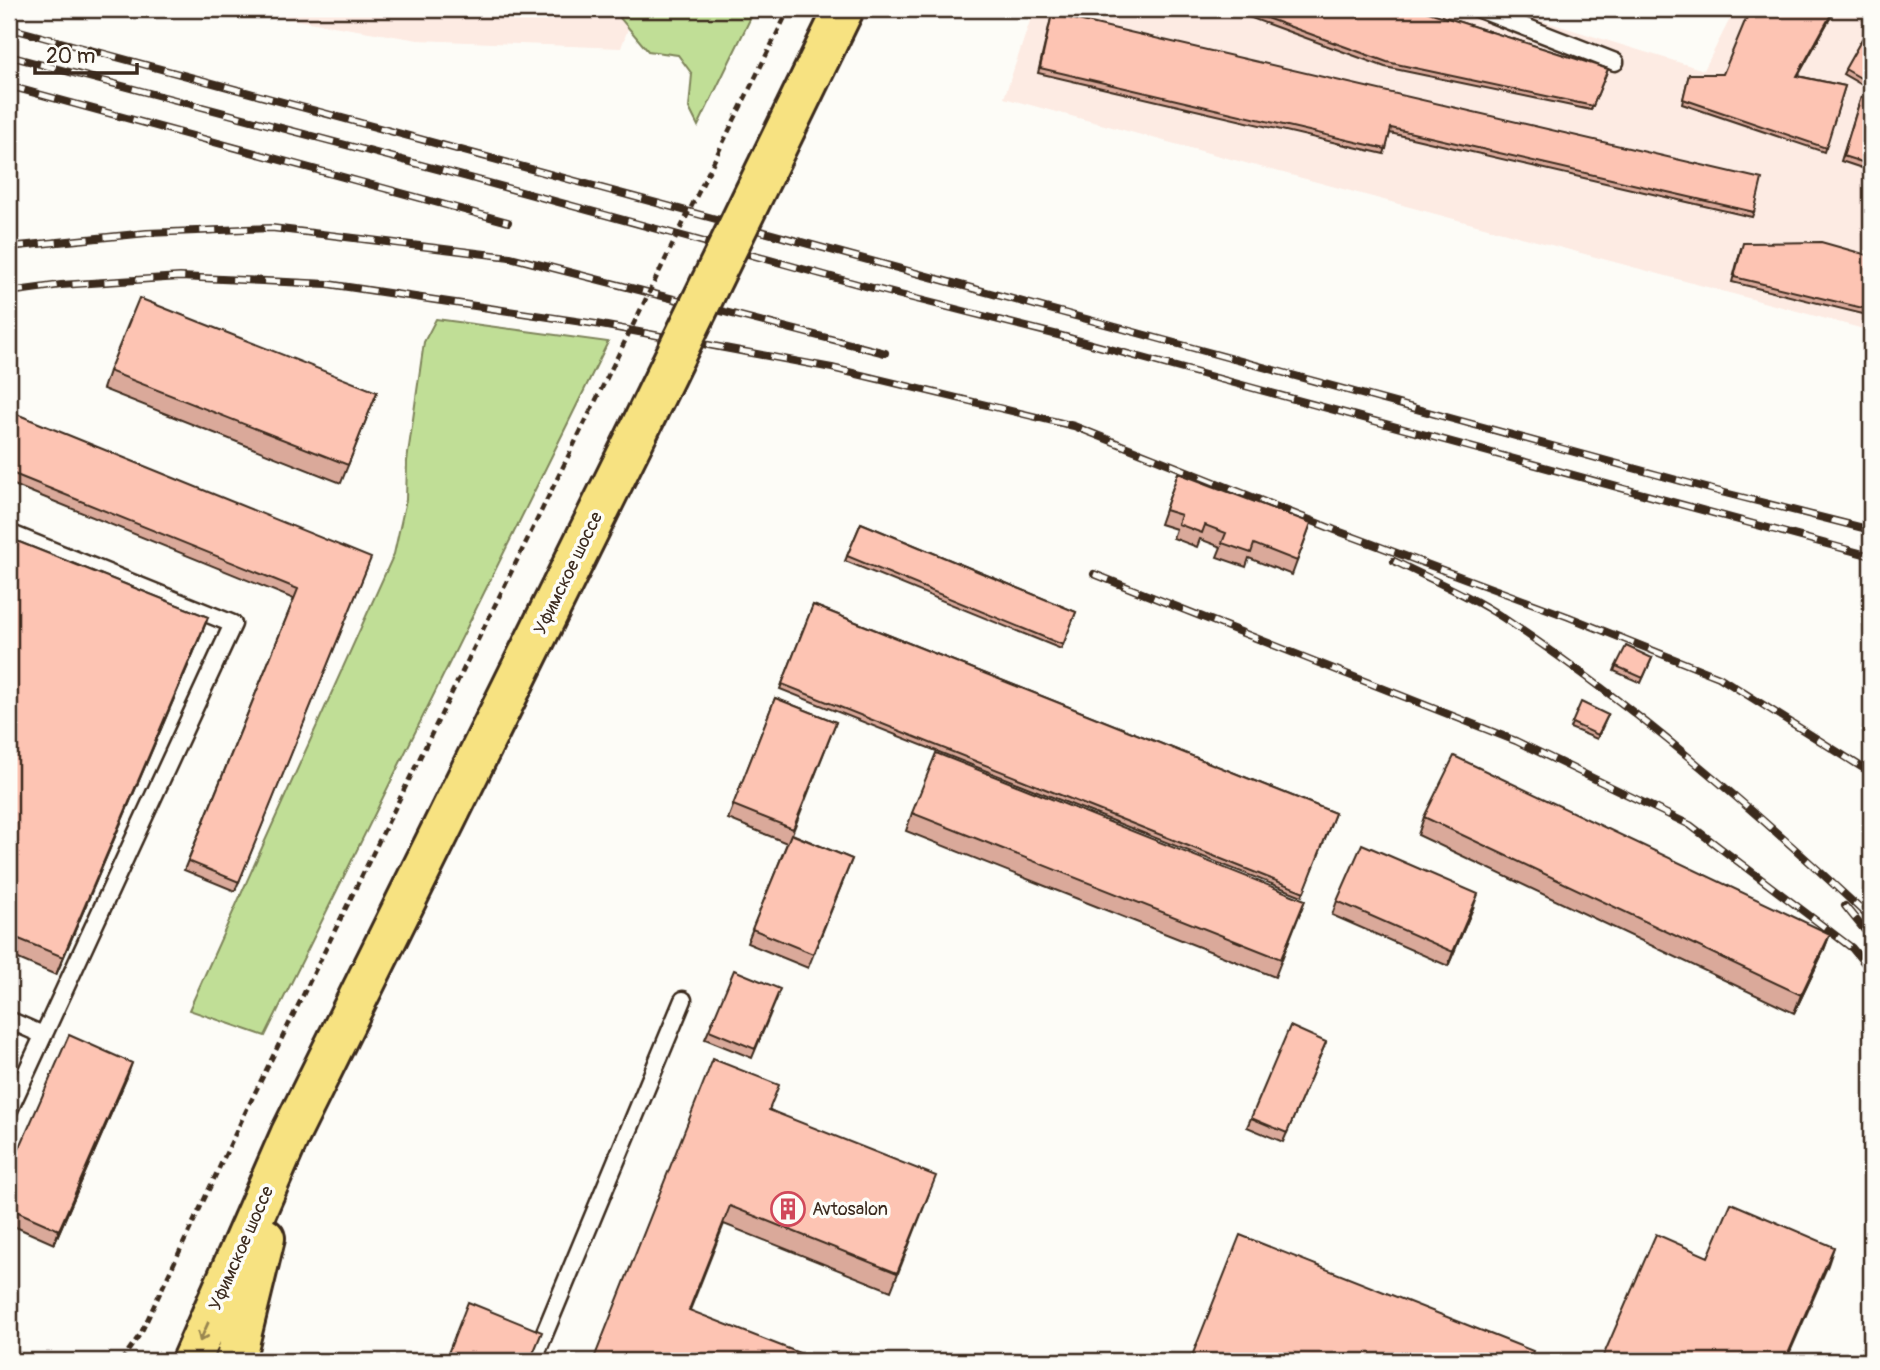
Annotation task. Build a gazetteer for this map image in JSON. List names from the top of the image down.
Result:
{
  "streets": {
    "main road": ["Уфимское шоссе"]
  },
  "places": {
    "building": ["Avtosalon"]
  },
  "scale_bar": "20 m"
}
